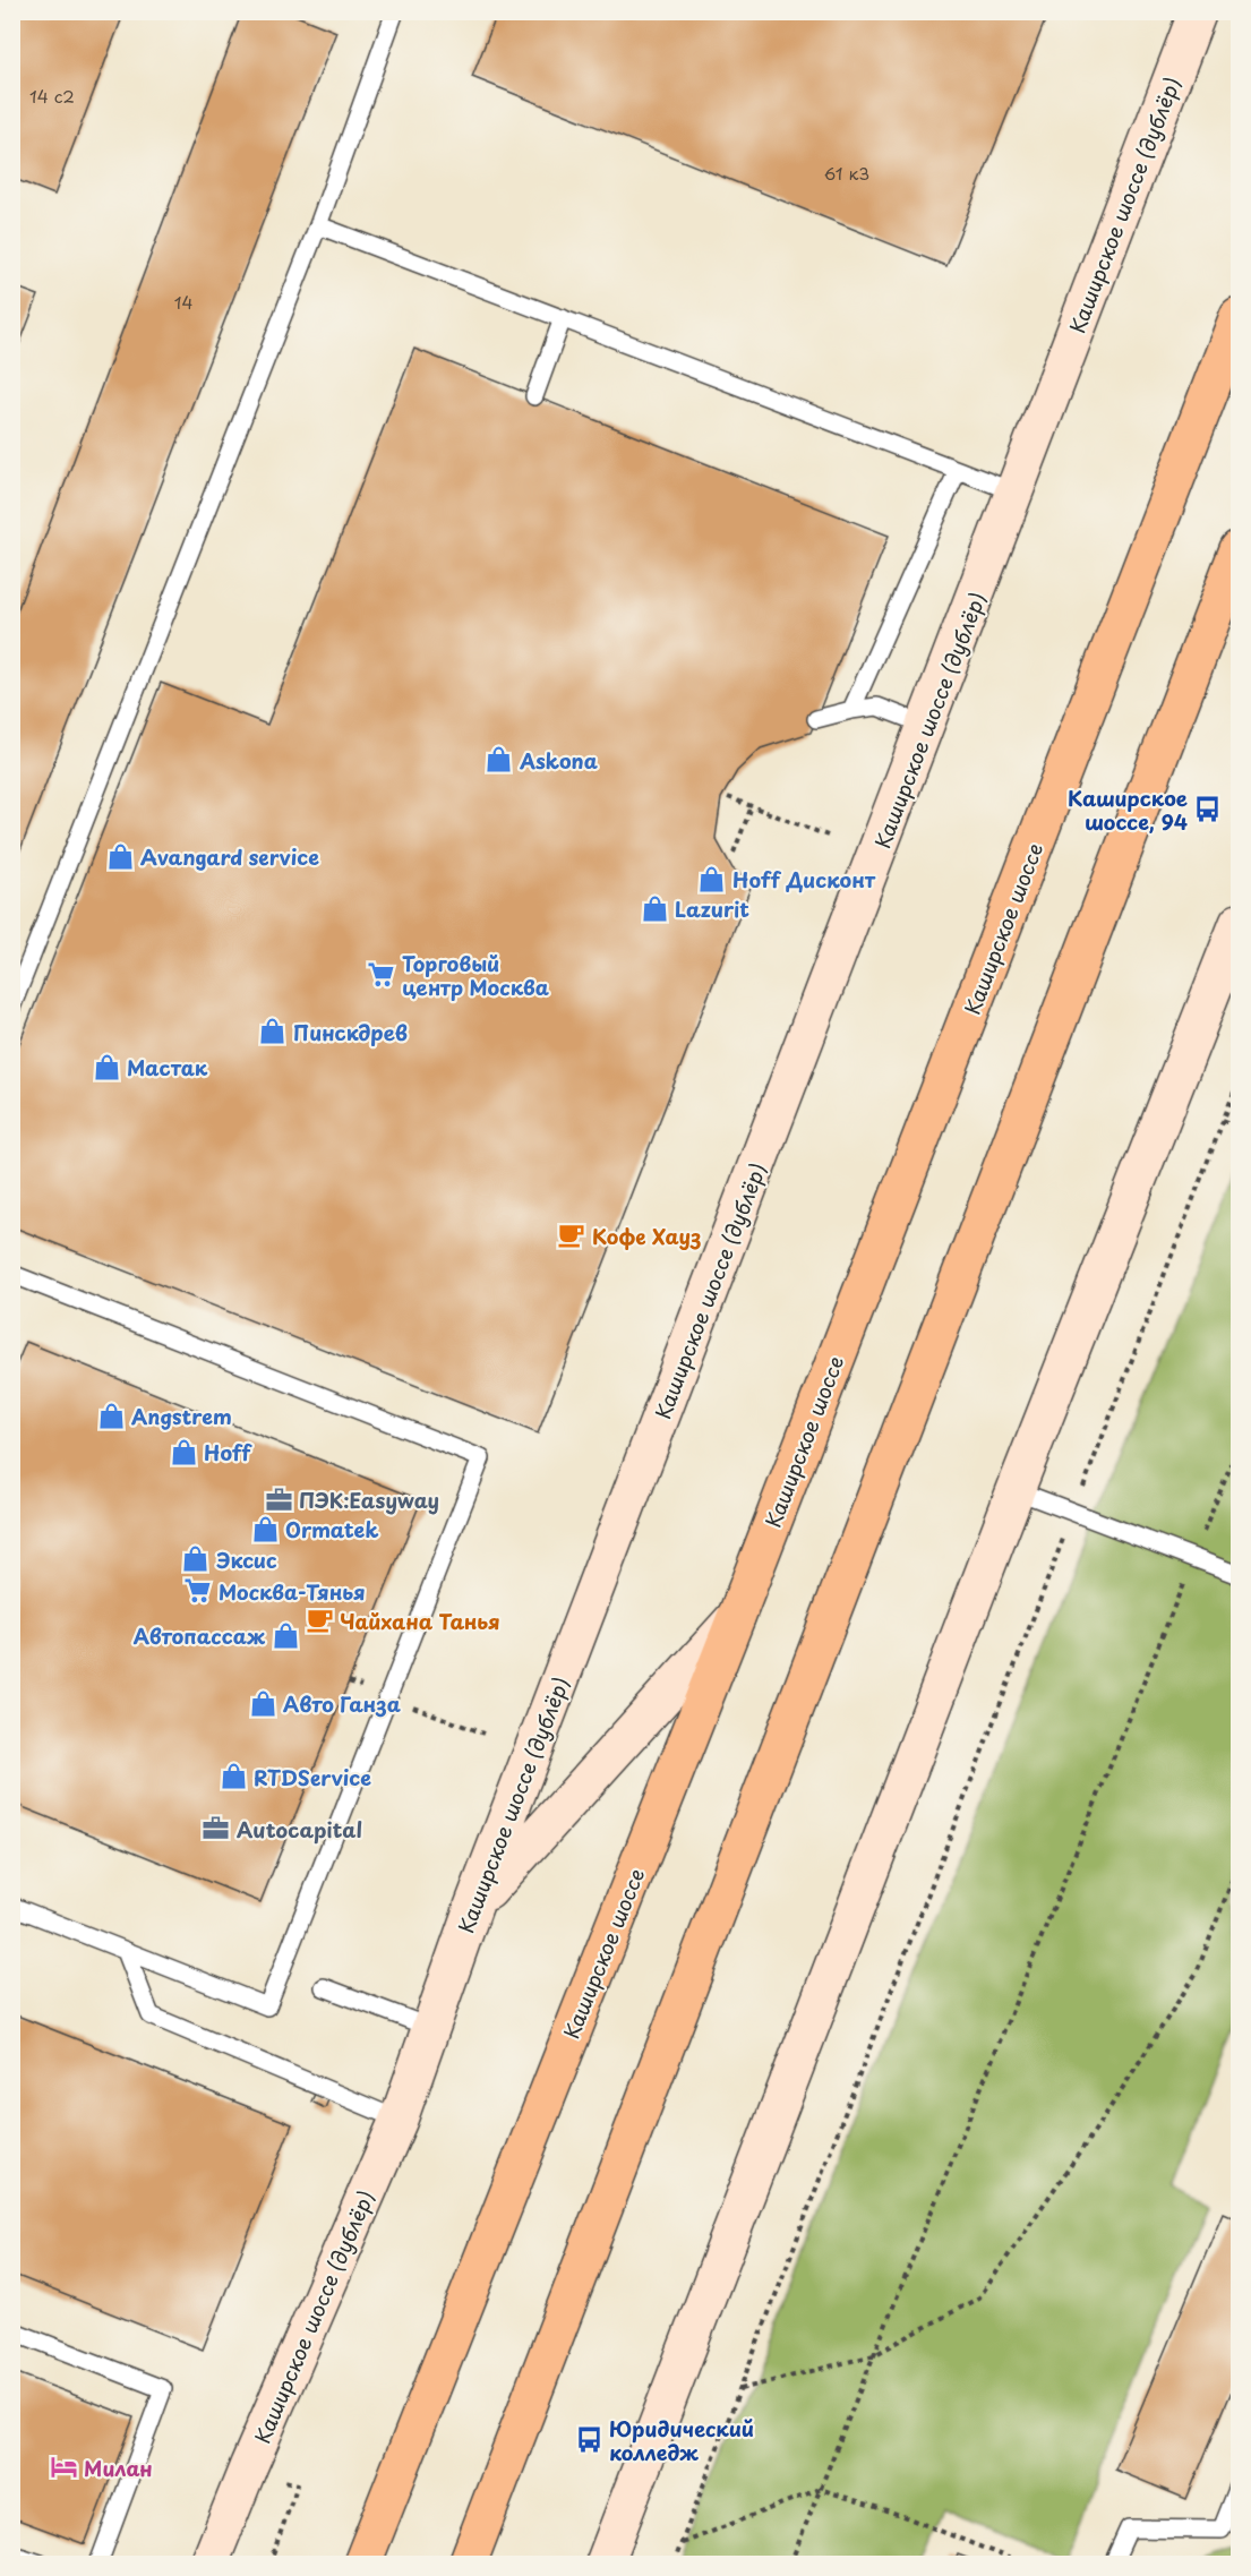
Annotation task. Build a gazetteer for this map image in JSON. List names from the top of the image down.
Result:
{
  "streets": {
    "main road": ["Каширское шоссе (дублёр)", "Каширское шоссе"]
  },
  "places": {
    "shop": [
      "Askona",
      "Avangard service",
      "Hoff Дисконт",
      "Lazurit",
      "Пинскдрев",
      "Мастак",
      "Angstrem",
      "Hoff",
      "Ormatek",
      "Эксис",
      "Автопассаж",
      "Авто Ганза",
      "RTDService"
    ],
    "bus stop": ["Каширское шоссе, 94", "Юридический колледж"],
    "supermarket": ["Торговый центр Москва", "Москва-Тянья"],
    "cafe": ["Кофе Хауз", "Чайхана Танья"],
    "office": ["ПЭК:Easyway", "Autocapital"],
    "hotel": ["Милан"]
  },
  "house_numbers": ["14 с2", "61 к3", "14"]
}
